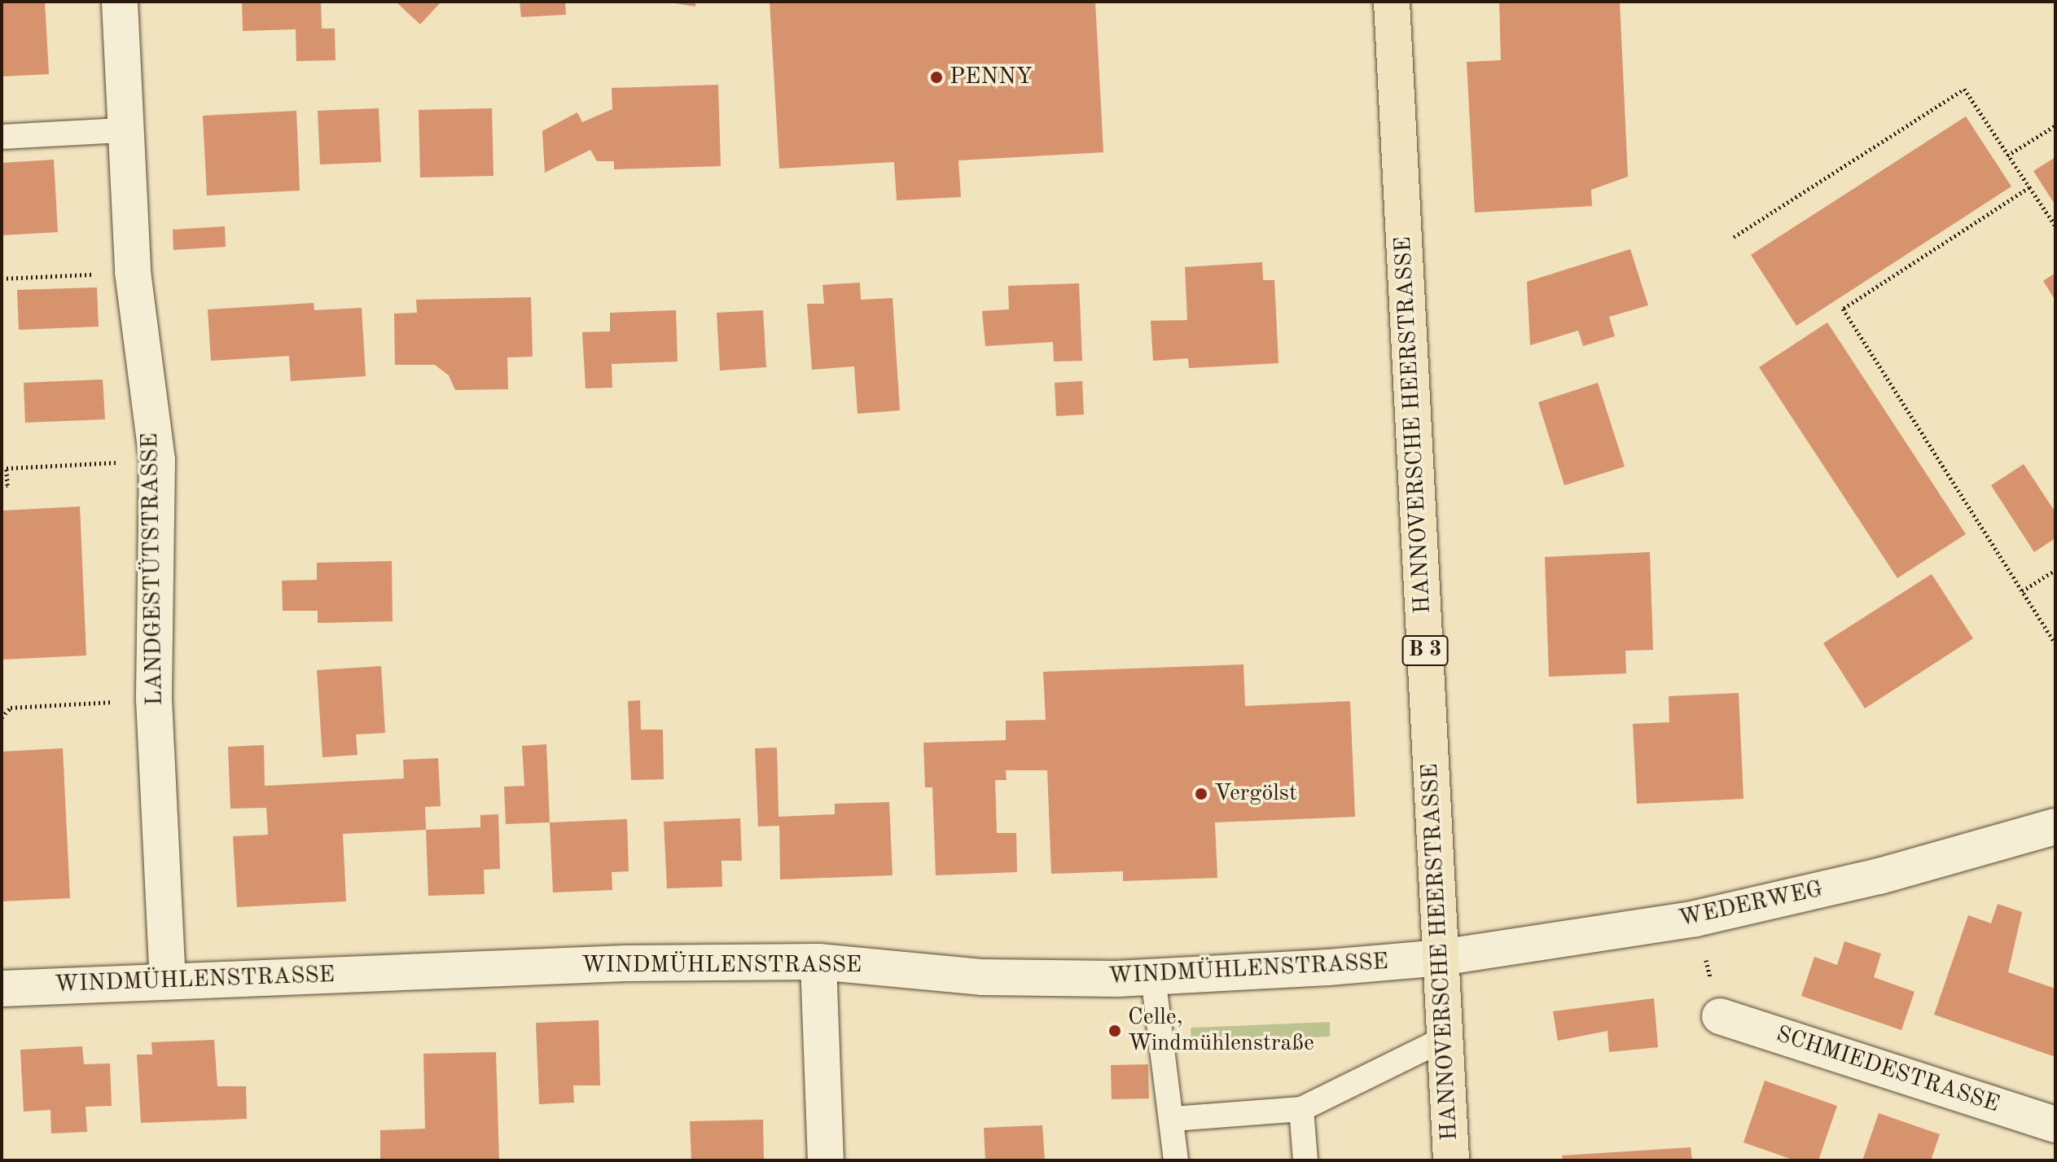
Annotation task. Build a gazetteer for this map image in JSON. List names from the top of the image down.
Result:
{
  "streets": {
    "main road": ["HANNOVERSCHE HEERSTRASSE", "B 3"],
    "street": [
      "LANDGESTÜTSTRASSE",
      "WEDERWEG",
      "WINDMÜHLENSTRASSE",
      "SCHMIEDESTRASSE"
    ]
  },
  "crossings": [
    ["HANNOVERSCHE HEERSTRASSE", "WEDERWEG"],
    ["HANNOVERSCHE HEERSTRASSE", "WINDMÜHLENSTRASSE"],
    ["LANDGESTÜTSTRASSE", "WINDMÜHLENSTRASSE"],
    ["WEDERWEG", "WINDMÜHLENSTRASSE"]
  ],
  "places": ["PENNY", "Vergölst", "Celle, Windmühlenstraße"]
}
